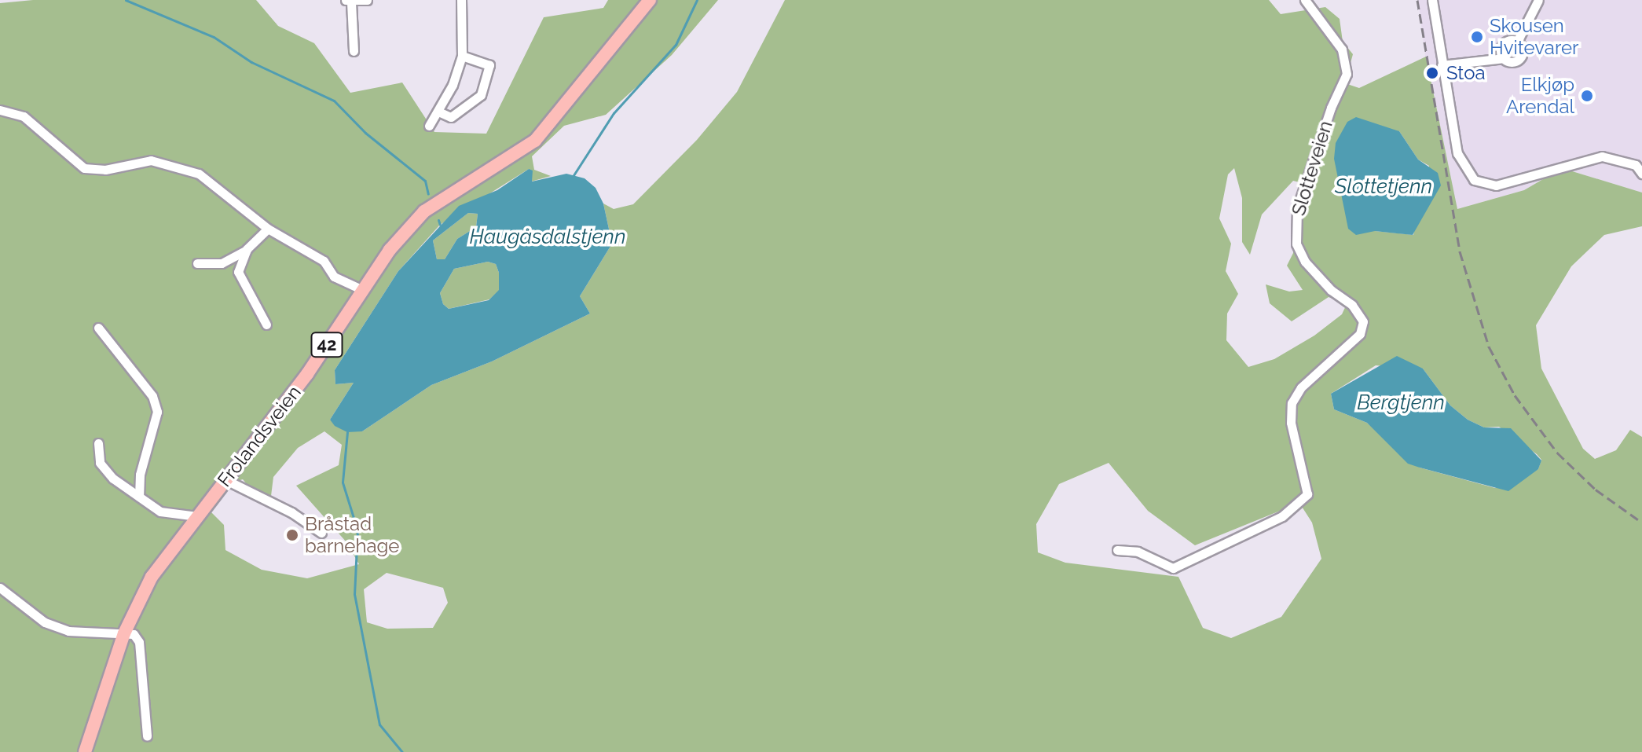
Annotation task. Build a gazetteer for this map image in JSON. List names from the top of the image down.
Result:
{
  "streets": {
    "main road": ["42", "Frolandsveien"],
    "street": ["Slotteveien"]
  },
  "water": ["Slottetjenn", "Haugåsdalstjenn", "Bergtjenn"],
  "places": [
    "Skousen Hvitevarer",
    "Stoa",
    "Elkjøp Arendal",
    "Bråstad barnehage"
  ]
}
